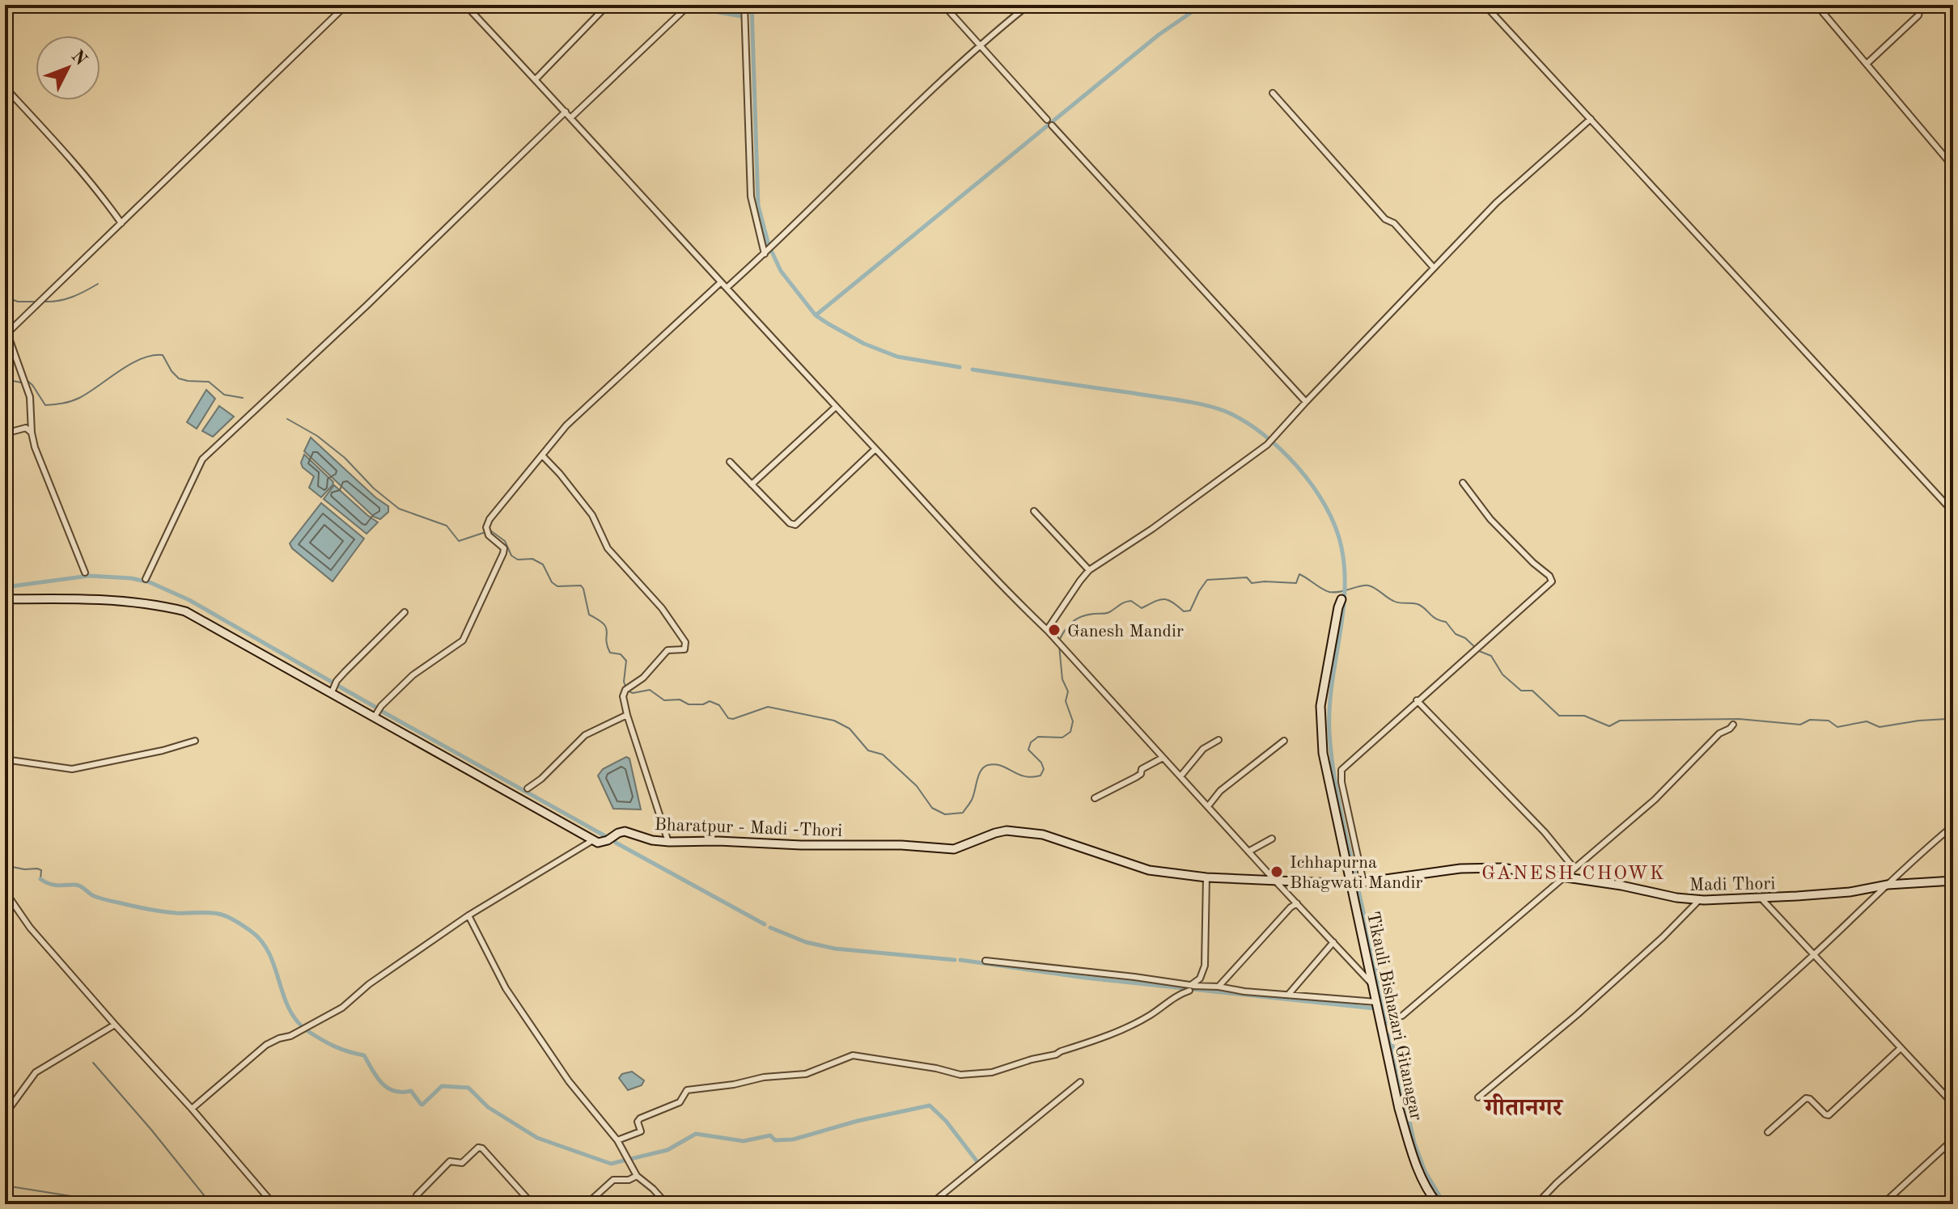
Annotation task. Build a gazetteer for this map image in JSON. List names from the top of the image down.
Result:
{
  "streets": {
    "main road": ["Bharatpur - Madi -Thori", "Madi Thori", "Tikauli Bishazari Gitanagar"]
  },
  "crossings": [
    ["Bharatpur - Madi -Thori", "Madi Thori"],
    ["Bharatpur - Madi -Thori", "Tikauli Bishazari Gitanagar"],
    ["Madi Thori", "Tikauli Bishazari Gitanagar"]
  ],
  "districts": ["GANESH CHOWK", "गीतानगर"],
  "places": ["Ganesh Mandir", "Ichhapurna Bhagwati Mandir"],
  "north": "top right"
}
